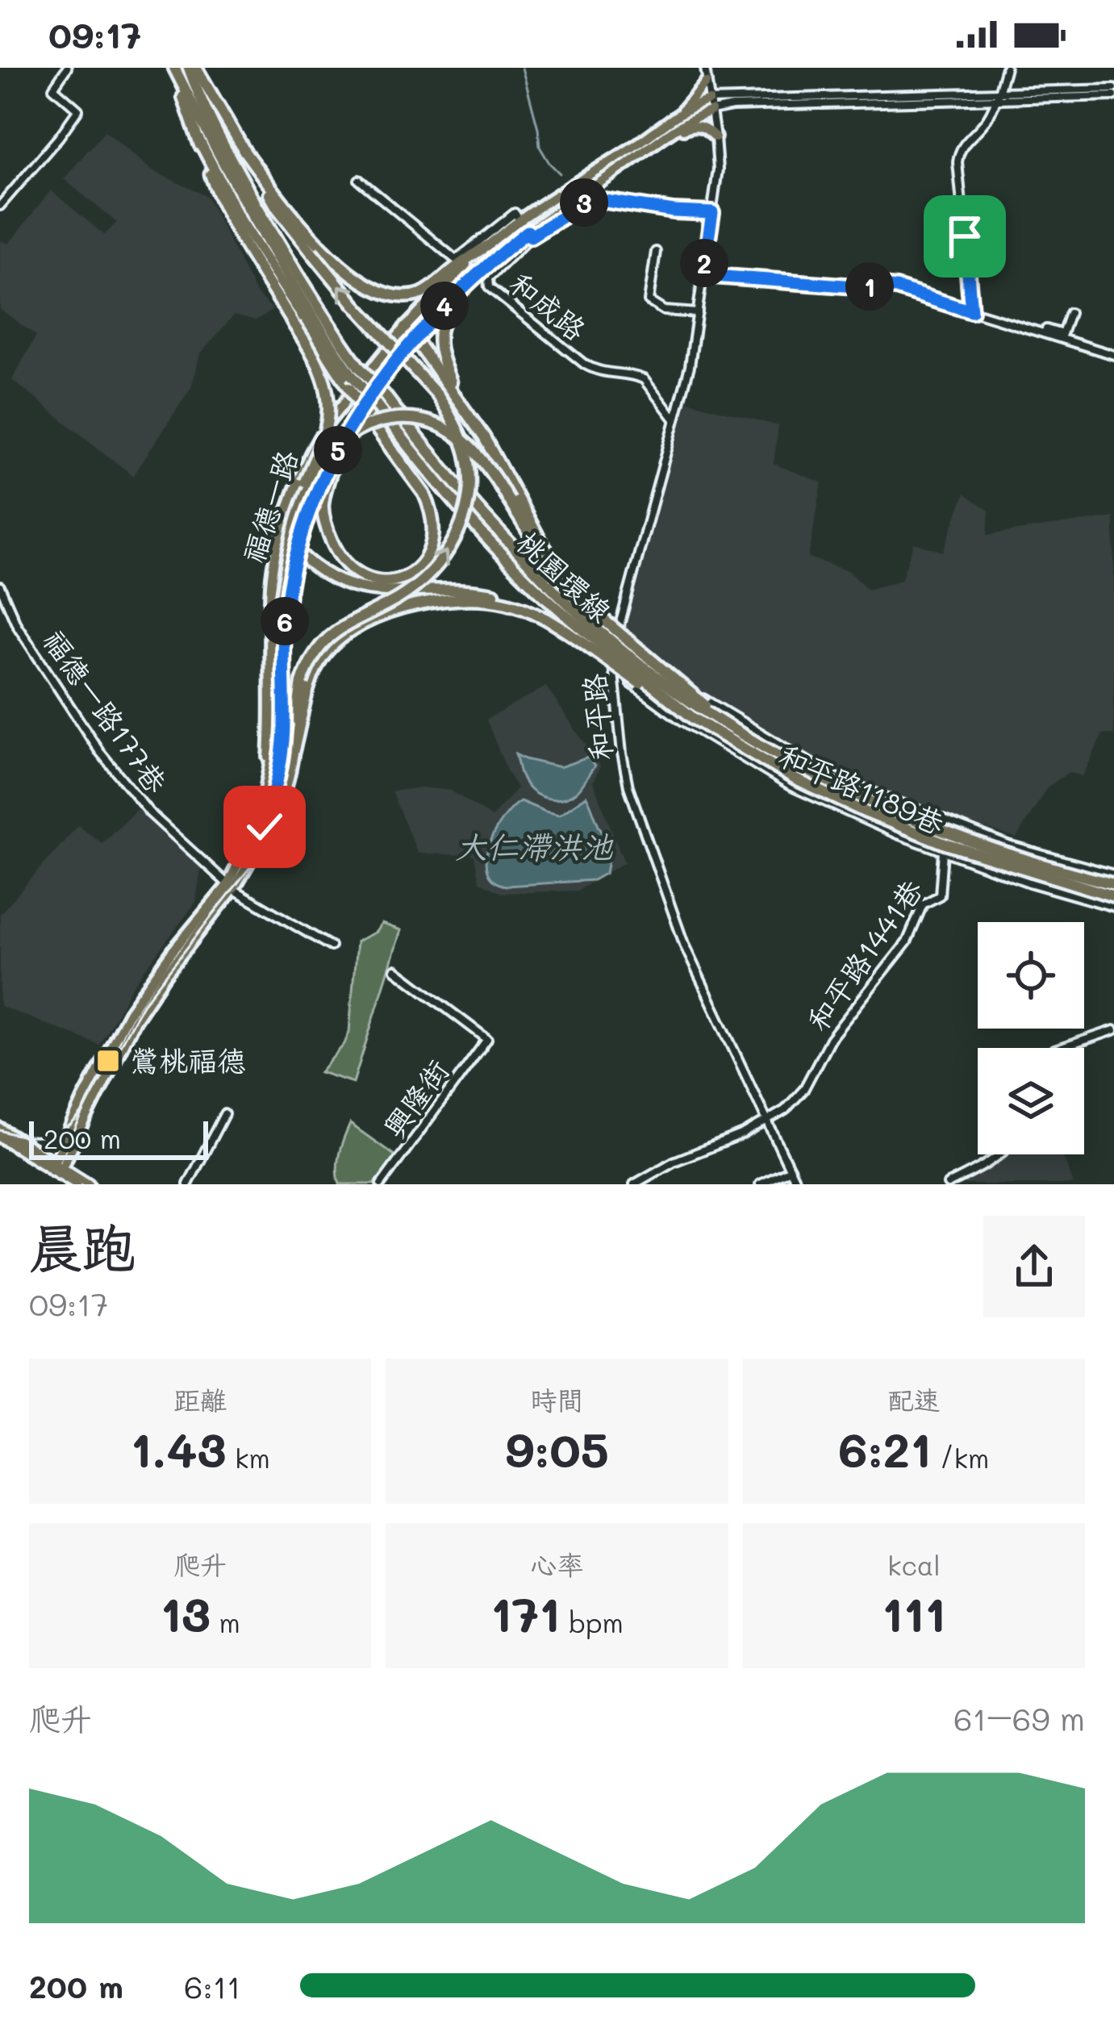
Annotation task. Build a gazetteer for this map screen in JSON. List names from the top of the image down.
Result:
{
  "streets": {
    "highway": ["桃園環線"],
    "main road": ["福德一路"],
    "street": [
      "和成路",
      "福德一路177巷",
      "和平路",
      "和平路1189巷",
      "和平路1441巷",
      "興隆街"
    ]
  },
  "crossings": [
    ["和成路", "福德一路"],
    ["和成路", "和平路"],
    ["福德一路", "福德一路177巷"],
    ["福德一路", "和平路"],
    ["和平路", "和平路1189巷"],
    ["和平路", "和平路1441巷"],
    ["和平路1189巷", "和平路1441巷"]
  ],
  "water": ["大仁滯洪池"],
  "places": {
    "transit": ["鶯桃福德"]
  },
  "scale_bar": "200 m",
  "page": {
    "status": "09:17",
    "pins": [
      "3",
      "2",
      "1",
      "4",
      "5",
      "6"
    ],
    "scale": "200 m",
    "heading": ["晨跑", "09:17"],
    "stats": [
      ["距離", "1.43 km"],
      ["時間", "9:05"],
      ["配速", "6:21 /km"],
      ["爬升", "13 m"],
      ["心率", "171 bpm"],
      ["kcal", "111"]
    ],
    "chart": ["爬升", "61–69 m"],
    "list": [
      {
        "name": "200 m",
        "note": "6:11"
      }
    ]
  }
}
